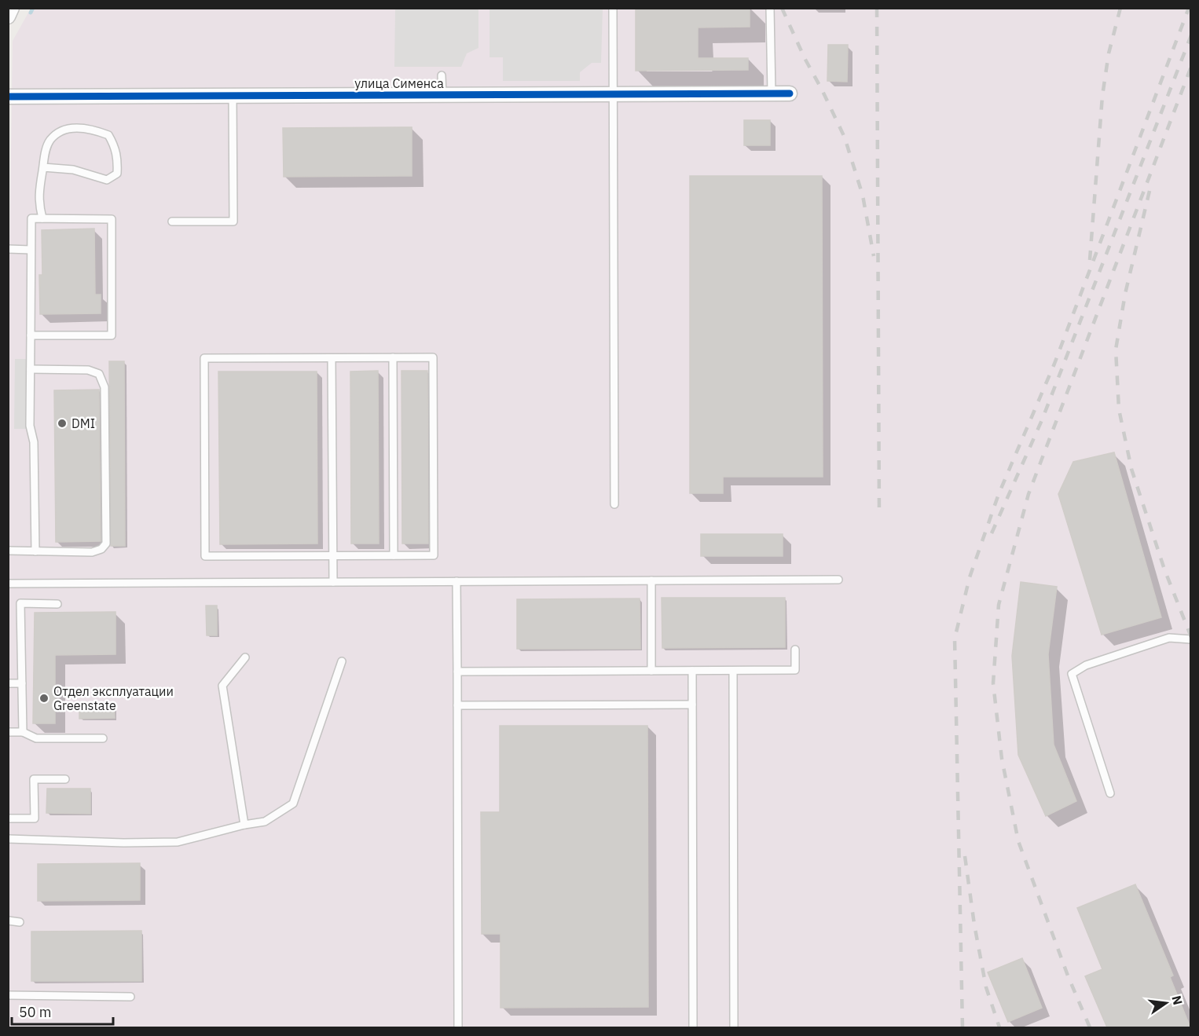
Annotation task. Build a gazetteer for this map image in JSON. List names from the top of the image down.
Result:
{
  "streets": {
    "street": ["улица Сименса"]
  },
  "places": ["DMI", "Отдел эксплуатации Greenstate"],
  "scale_bar": "50 m",
  "north": "right"
}
